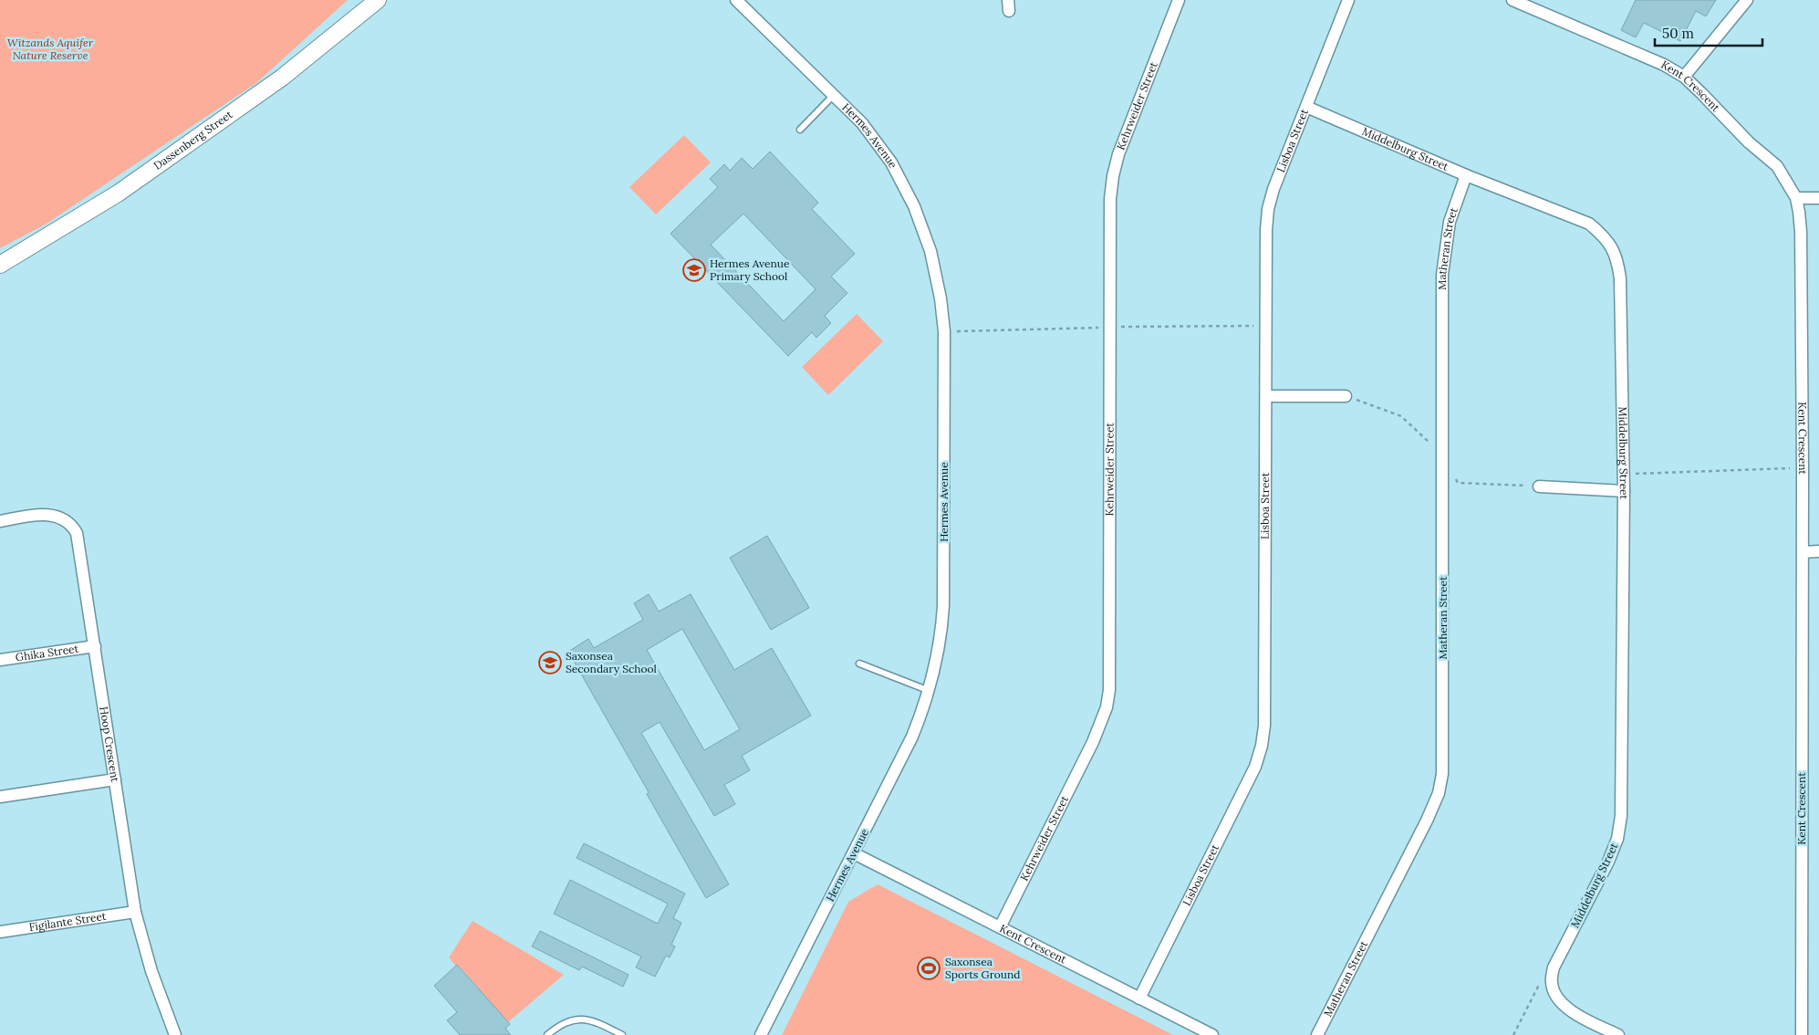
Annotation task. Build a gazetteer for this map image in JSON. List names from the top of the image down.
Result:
{
  "streets": {
    "main road": ["Dassenberg Street"],
    "street": [
      "Kent Crescent",
      "Kehrweider Street",
      "Hermes Avenue",
      "Lisboa Street",
      "Middelburg Street",
      "Matheran Street",
      "Ghika Street",
      "Hoop Crescent",
      "Figilante Street"
    ]
  },
  "crossings": [
    ["Kent Crescent", "Kehrweider Street"],
    ["Kent Crescent", "Hermes Avenue"],
    ["Kent Crescent", "Lisboa Street"],
    ["Lisboa Street", "Middelburg Street"],
    ["Middelburg Street", "Matheran Street"],
    ["Ghika Street", "Hoop Crescent"],
    ["Hoop Crescent", "Figilante Street"]
  ],
  "parks": ["Witzands Aquifer Nature Reserve"],
  "places": {
    "school or university": ["Hermes Avenue Primary School", "Saxonsea Secondary School"],
    "sports": ["Saxonsea Sports Ground"]
  },
  "scale_bar": "50 m"
}
